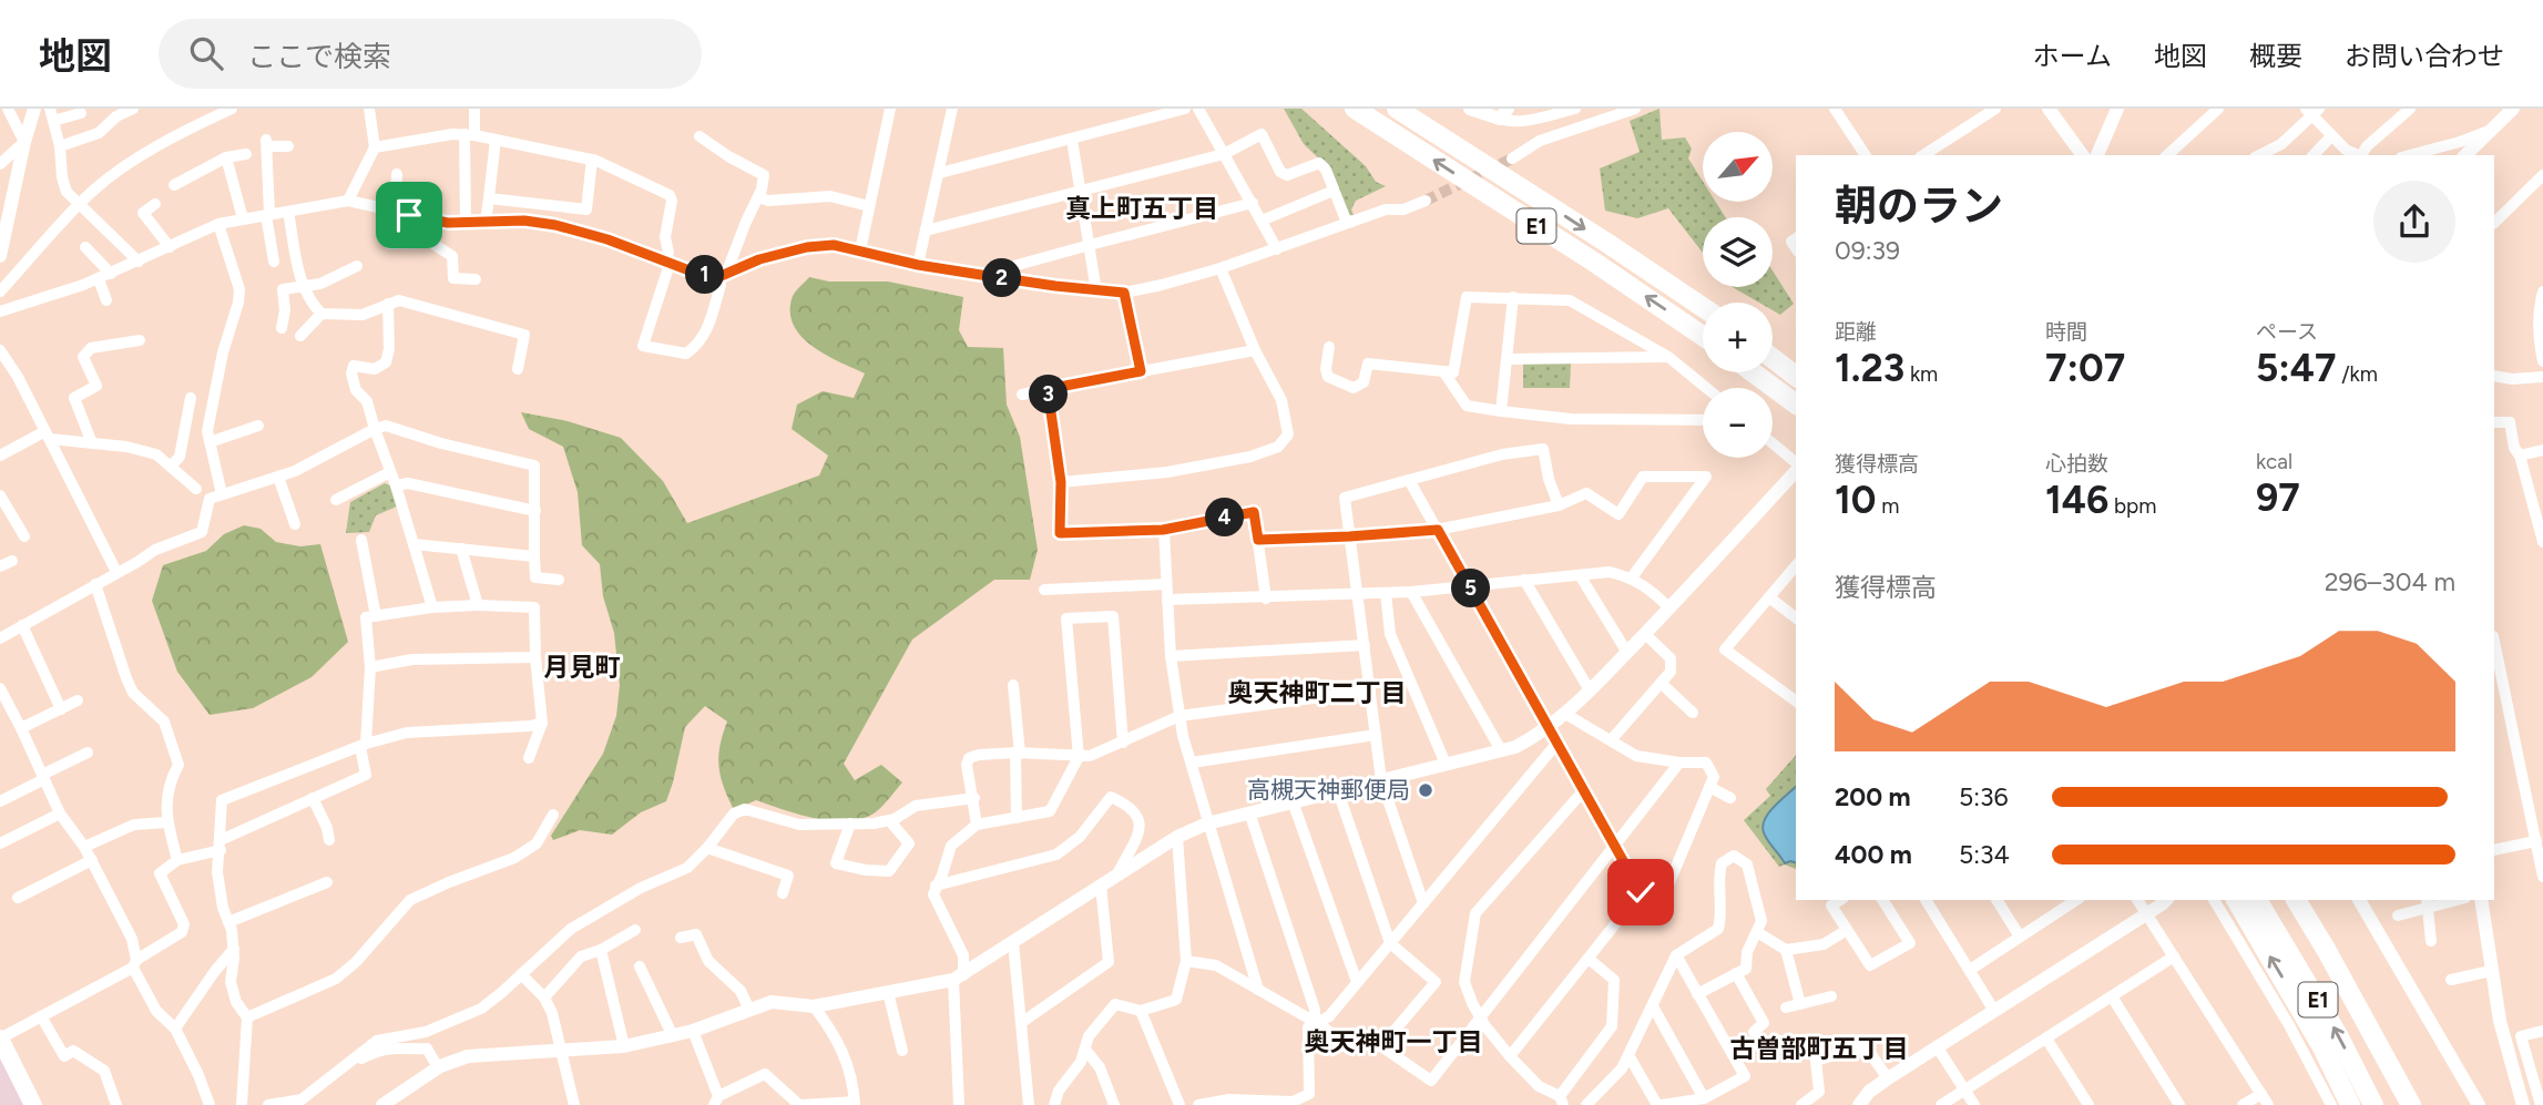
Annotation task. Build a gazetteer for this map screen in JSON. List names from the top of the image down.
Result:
{
  "streets": {
    "highway": ["E1"]
  },
  "districts": [
    "真上町五丁目",
    "月見町",
    "奥天神町二丁目",
    "奥天神町一丁目",
    "古曽部町五丁目"
  ],
  "places": ["高槻天神郵便局"],
  "north": "top right",
  "page": {
    "header": "地図",
    "search": "ここで検索",
    "nav": [
      "ホーム",
      "地図",
      "概要",
      "お問い合わせ"
    ],
    "map_buttons": ["+", "−"],
    "heading": ["朝のラン", "09:39"],
    "pins": [
      "1",
      "2",
      "3",
      "4",
      "5"
    ],
    "stats": [
      ["距離", "1.23 km"],
      ["時間", "7:07"],
      ["ペース", "5:47 /km"],
      ["獲得標高", "10 m"],
      ["心拍数", "146 bpm"],
      ["kcal", "97"]
    ],
    "chart": ["獲得標高", "296–304 m"],
    "list": [
      {
        "name": "200 m",
        "note": "5:36"
      },
      {
        "name": "400 m",
        "note": "5:34"
      }
    ]
  }
}
